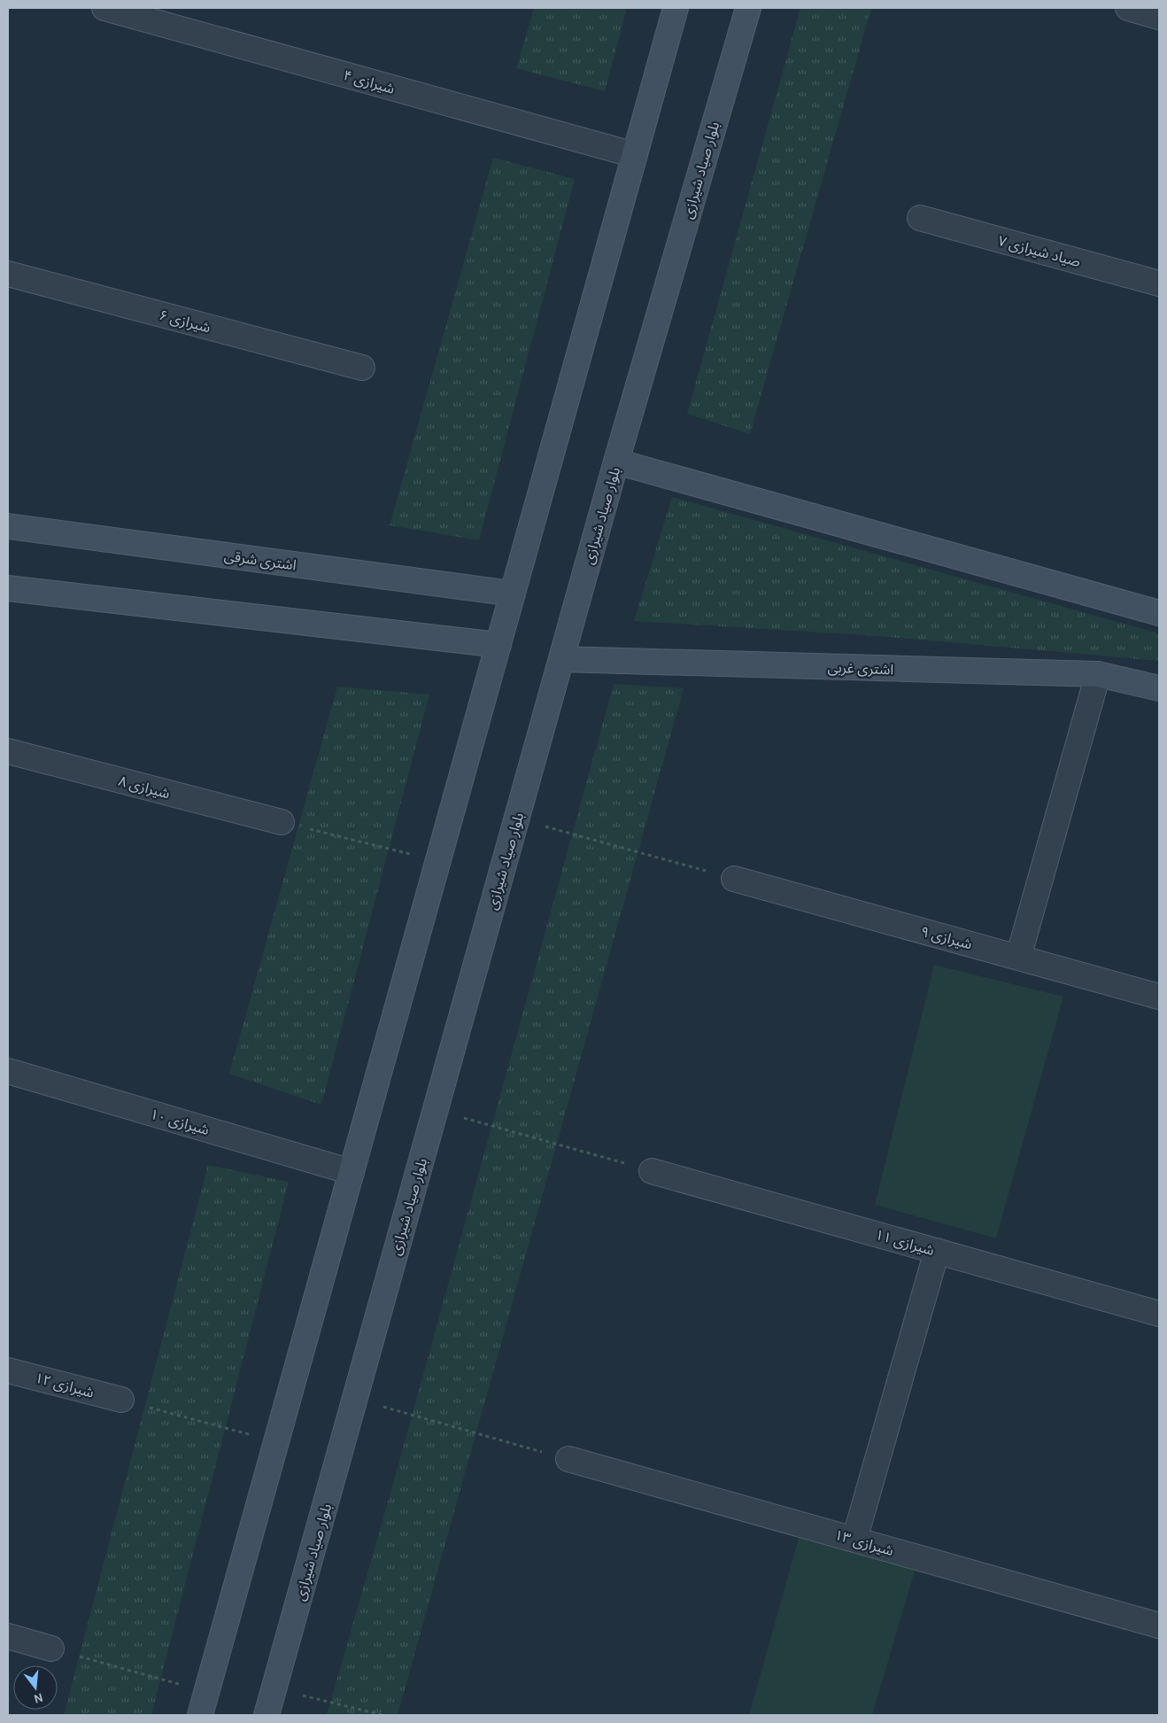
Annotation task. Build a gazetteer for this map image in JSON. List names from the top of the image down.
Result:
{
  "streets": {
    "main road": ["بلوار صیاد شیرازی", "اشتری شرقی", "اشتری غربی"],
    "street": [
      "شیرازی ۴",
      "صیاد شیرازی ۷",
      "شیرازی ۶",
      "شیرازی ۸",
      "شیرازی ۹",
      "شیرازی ۱۰",
      "شیرازی ۱۱",
      "شیرازی ۱۲",
      "شیرازی ۱۳"
    ]
  },
  "crossings": [
    ["بلوار صیاد شیرازی", "اشتری غربی"]
  ],
  "north": "bottom"
}
